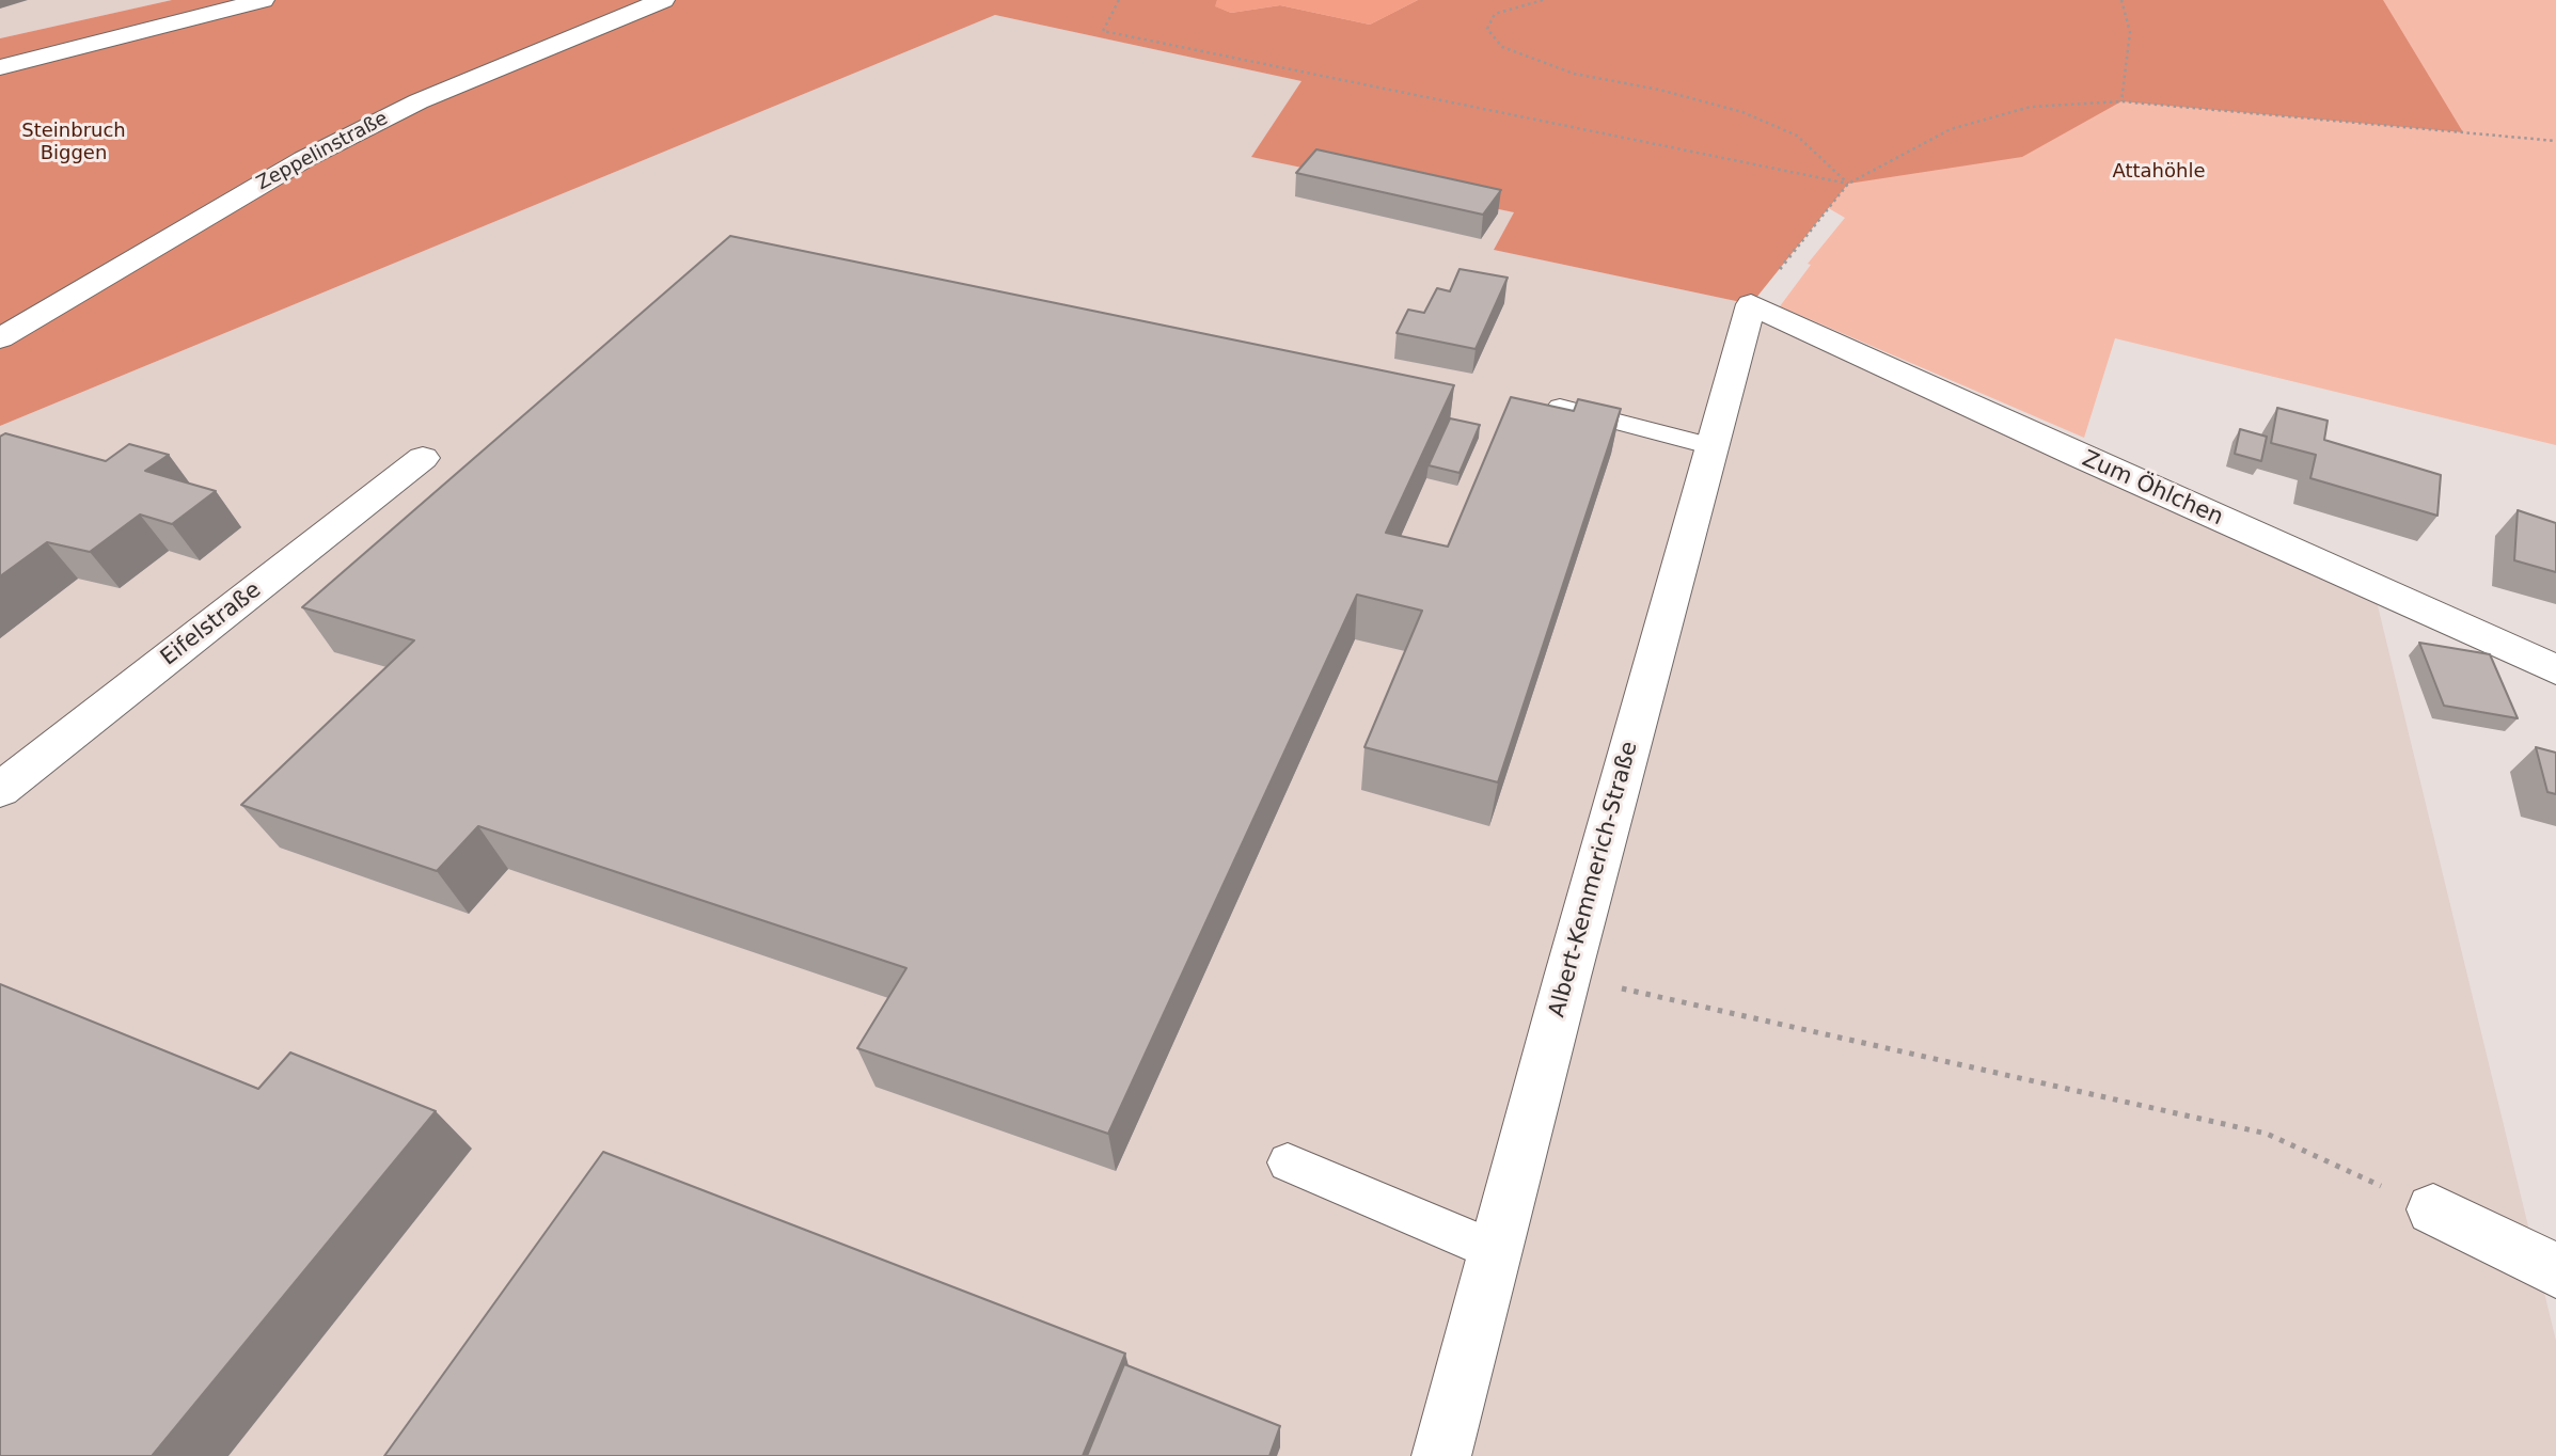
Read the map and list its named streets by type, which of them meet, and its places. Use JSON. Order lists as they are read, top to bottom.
{
  "streets": {
    "street": [
      "Zeppelinstraße",
      "Zum Öhlchen",
      "Eifelstraße",
      "Albert-Kemmerich-Straße"
    ]
  },
  "crossings": [
    ["Zum Öhlchen", "Albert-Kemmerich-Straße"]
  ],
  "parks": ["Steinbruch Biggen", "Attahöhle"]
}
